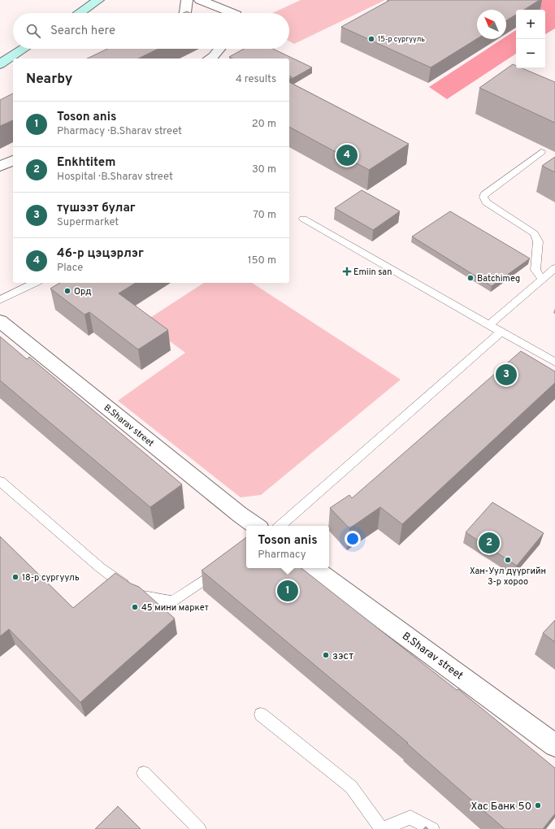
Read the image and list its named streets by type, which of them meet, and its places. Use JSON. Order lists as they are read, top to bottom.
{
  "streets": {
    "street": ["B.Sharav street"]
  },
  "places": {
    "other": [
      "15-р сургууль",
      "Batchimeg",
      "Орд",
      "Хан-Уул дүүргийн 3-р хороо",
      "18-р сургууль",
      "45 мини маркет",
      "зэст",
      "Хас Банк 50"
    ],
    "health": ["Emiin san"]
  },
  "north": "top left",
  "page": {
    "map_buttons": ["+", "−"],
    "search": "Search here",
    "heading": ["Nearby", "4 results"],
    "list": [
      {
        "mark": "1",
        "name": "Toson anis",
        "note": "Pharmacy · B.Sharav street",
        "value": "20 m"
      },
      {
        "mark": "2",
        "name": "Enkhtitem",
        "note": "Hospital · B.Sharav street",
        "value": "30 m"
      },
      {
        "mark": "3",
        "name": "түшээт булаг",
        "note": "Supermarket",
        "value": "70 m"
      },
      {
        "mark": "4",
        "name": "46-р цэцэрлэг",
        "note": "Place",
        "value": "150 m"
      }
    ],
    "pins": [
      "4",
      "3",
      "2",
      "1"
    ],
    "popup": ["Toson anis", "Pharmacy"]
  }
}
